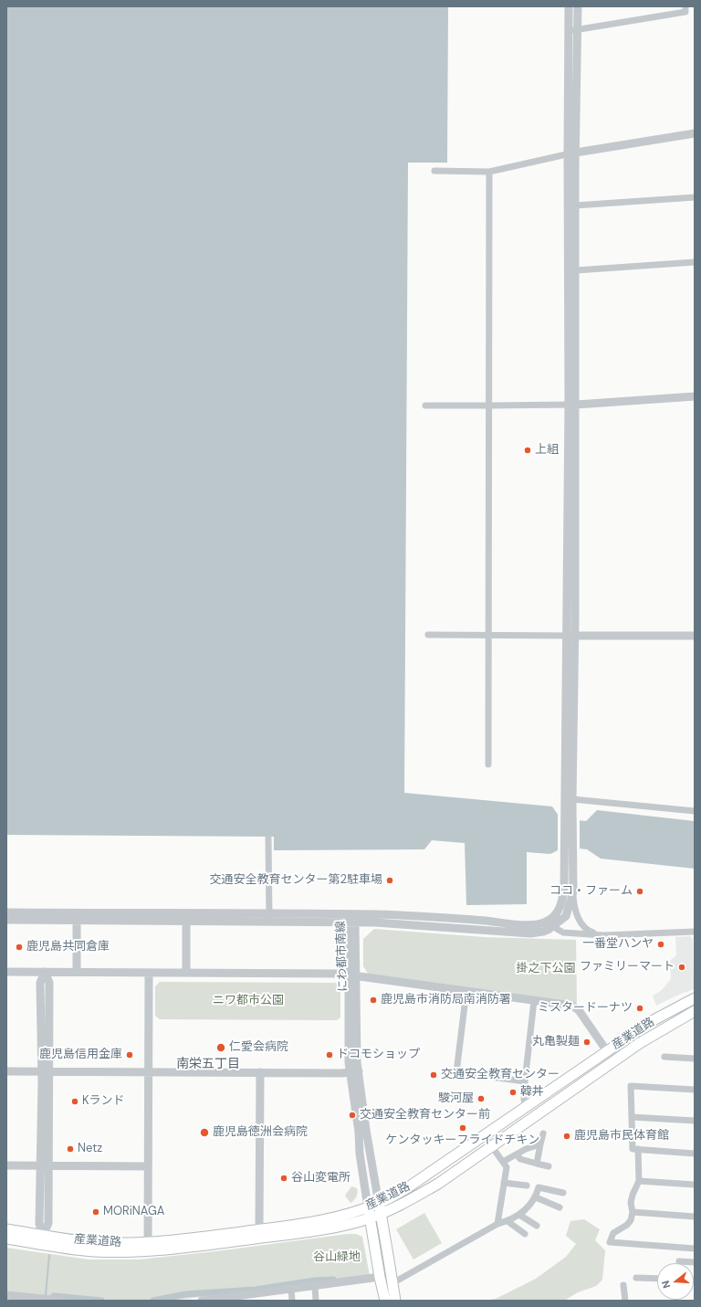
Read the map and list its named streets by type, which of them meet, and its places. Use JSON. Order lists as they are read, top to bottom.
{
  "streets": {
    "main road": ["産業道路"],
    "street": ["にわ都市南線"]
  },
  "crossings": [
    ["にわ都市南線", "産業道路"]
  ],
  "districts": ["南栄五丁目"],
  "parks": ["掛之下公園", "ニワ都市公園", "谷山緑地"],
  "places": [
    "上組",
    "交通安全教育センター第2駐車場",
    "ココ・ファーム",
    "一番堂ハンヤ",
    "鹿児島共同倉庫",
    "ファミリーマート",
    "鹿児島市消防局南消防署",
    "ミスタードーナツ",
    "丸亀製麺",
    "仁愛会病院",
    "鹿児島信用金庫",
    "ドコモショップ",
    "交通安全教育センター",
    "韓丼",
    "駿河屋",
    "Kランド",
    "交通安全教育センター前",
    "ケンタッキーフライドチキン",
    "鹿児島徳洲会病院",
    "鹿児島市民体育館",
    "Netz",
    "谷山変電所",
    "MORiNAGA"
  ],
  "north": "left"
}
